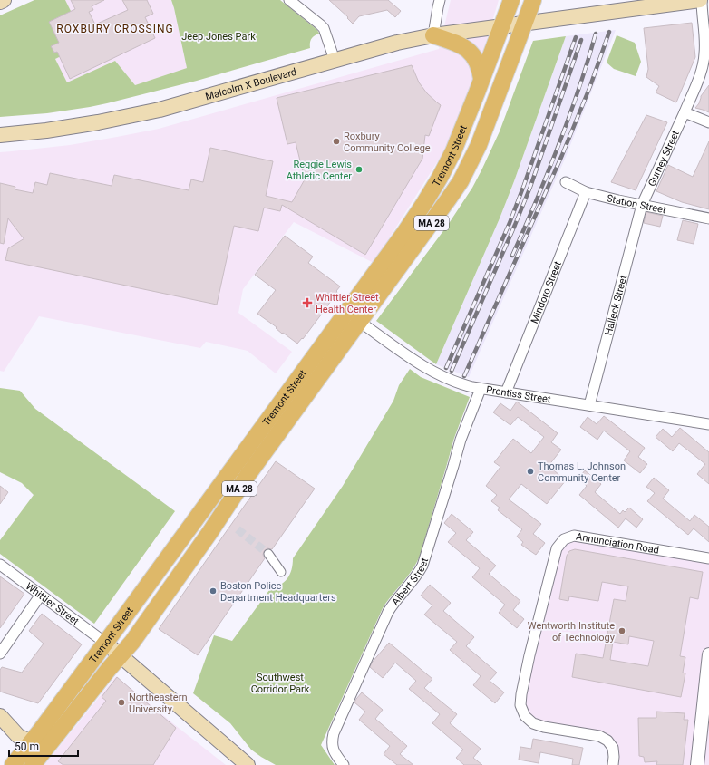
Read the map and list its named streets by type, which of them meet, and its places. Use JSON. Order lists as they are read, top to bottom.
{
  "streets": {
    "main road": ["Malcolm X Boulevard", "Tremont Street", "MA 28"],
    "street": [
      "Gurney Street",
      "Station Street",
      "Mindoro Street",
      "Halleck Street",
      "Prentiss Street",
      "Annunciation Road",
      "Albert Street",
      "Whittier Street"
    ]
  },
  "crossings": [
    ["Malcolm X Boulevard", "Tremont Street"],
    ["Malcolm X Boulevard", "MA 28"],
    ["Tremont Street", "MA 28"],
    ["Tremont Street", "Prentiss Street"],
    ["Tremont Street", "Whittier Street"],
    ["Gurney Street", "Station Street"],
    ["Gurney Street", "Halleck Street"],
    ["Station Street", "Mindoro Street"],
    ["Station Street", "Halleck Street"],
    ["Mindoro Street", "Prentiss Street"],
    ["Halleck Street", "Prentiss Street"],
    ["Prentiss Street", "Albert Street"]
  ],
  "districts": ["ROXBURY CROSSING"],
  "parks": ["Jeep Jones Park", "Southwest Corridor Park"],
  "places": {
    "other": [
      "Roxbury Community College",
      "Reggie Lewis Athletic Center",
      "Thomas L. Johnson Community Center",
      "Boston Police Department Headquarters",
      "Wentworth Institute of Technology",
      "Northeastern University"
    ],
    "health": ["Whittier Street Health Center"]
  },
  "scale_bar": "50 m"
}
